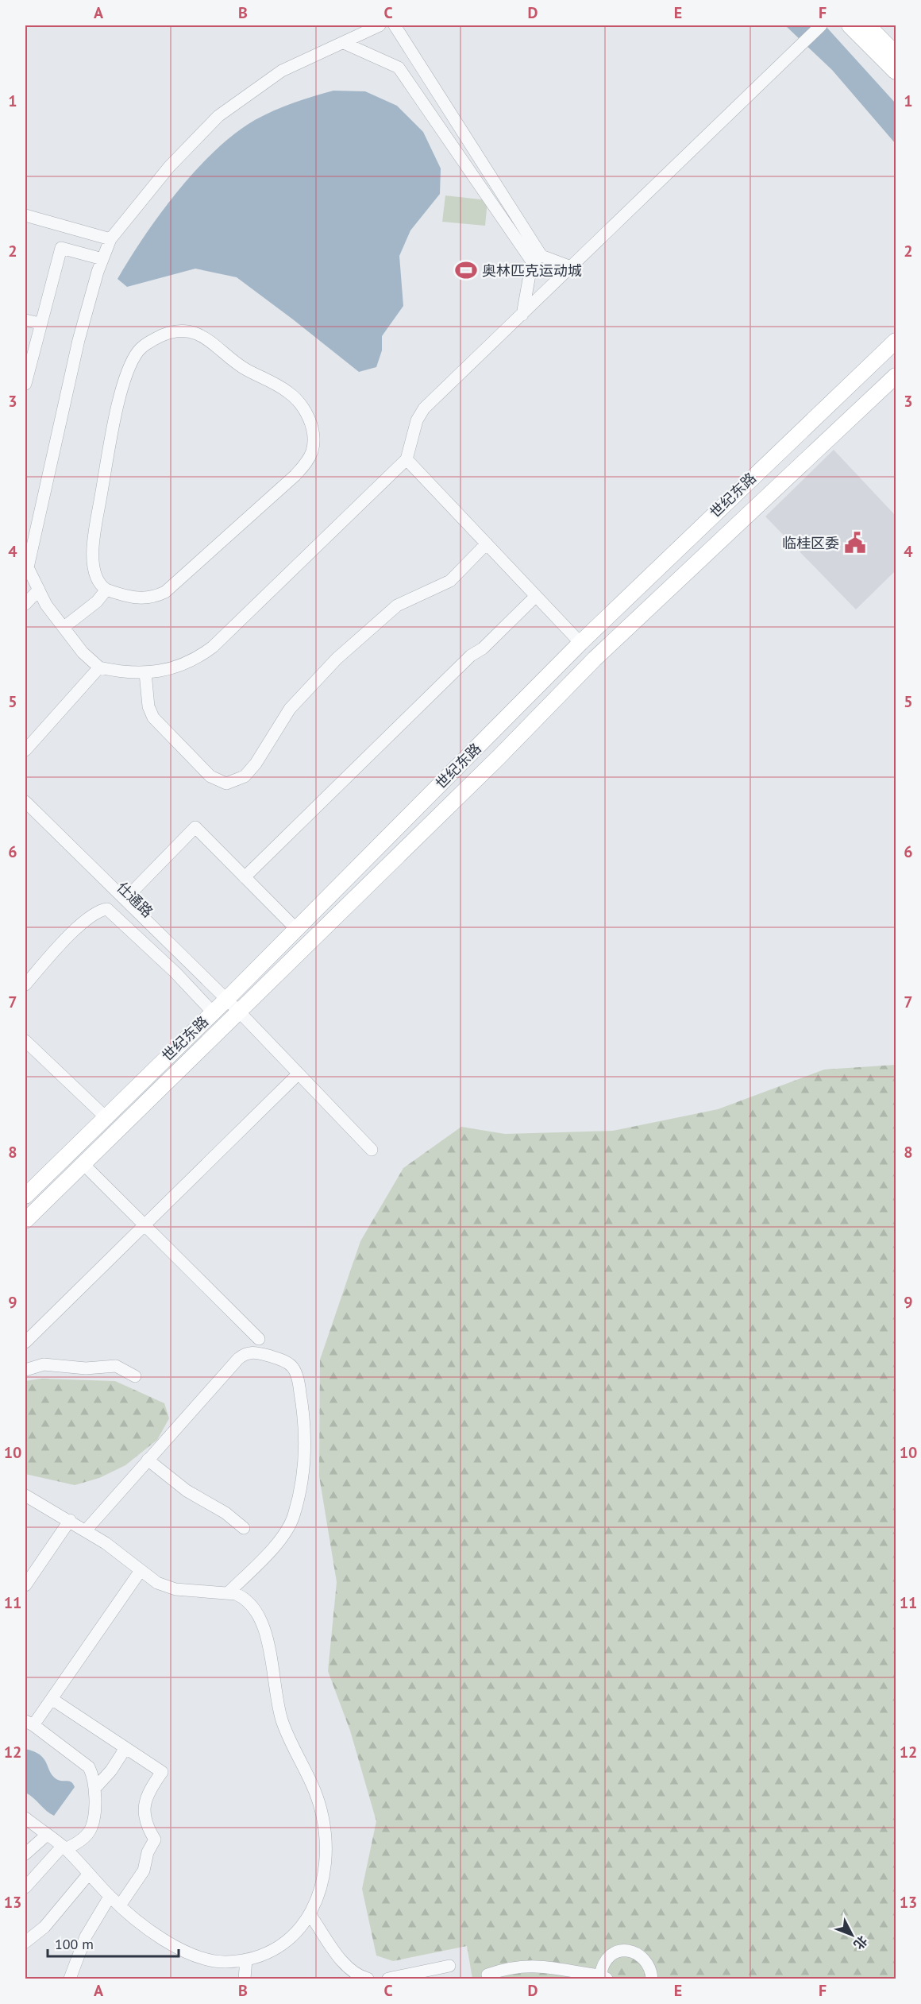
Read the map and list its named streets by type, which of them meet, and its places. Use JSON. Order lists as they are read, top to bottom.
{
  "streets": {
    "main road": ["世纪东路"],
    "street": ["仕通路"]
  },
  "crossings": [
    ["世纪东路", "仕通路"]
  ],
  "places": {
    "sports": ["奥林匹克运动城"],
    "public building": ["临桂区委"]
  },
  "scale_bar": "100 m",
  "north": "bottom right",
  "grid": {
    "columns": [
      "A",
      "B",
      "C",
      "D",
      "E",
      "F"
    ],
    "rows": [
      "1",
      "2",
      "3",
      "4",
      "5",
      "6",
      "7",
      "8",
      "9",
      "10",
      "11",
      "12",
      "13"
    ]
  }
}
